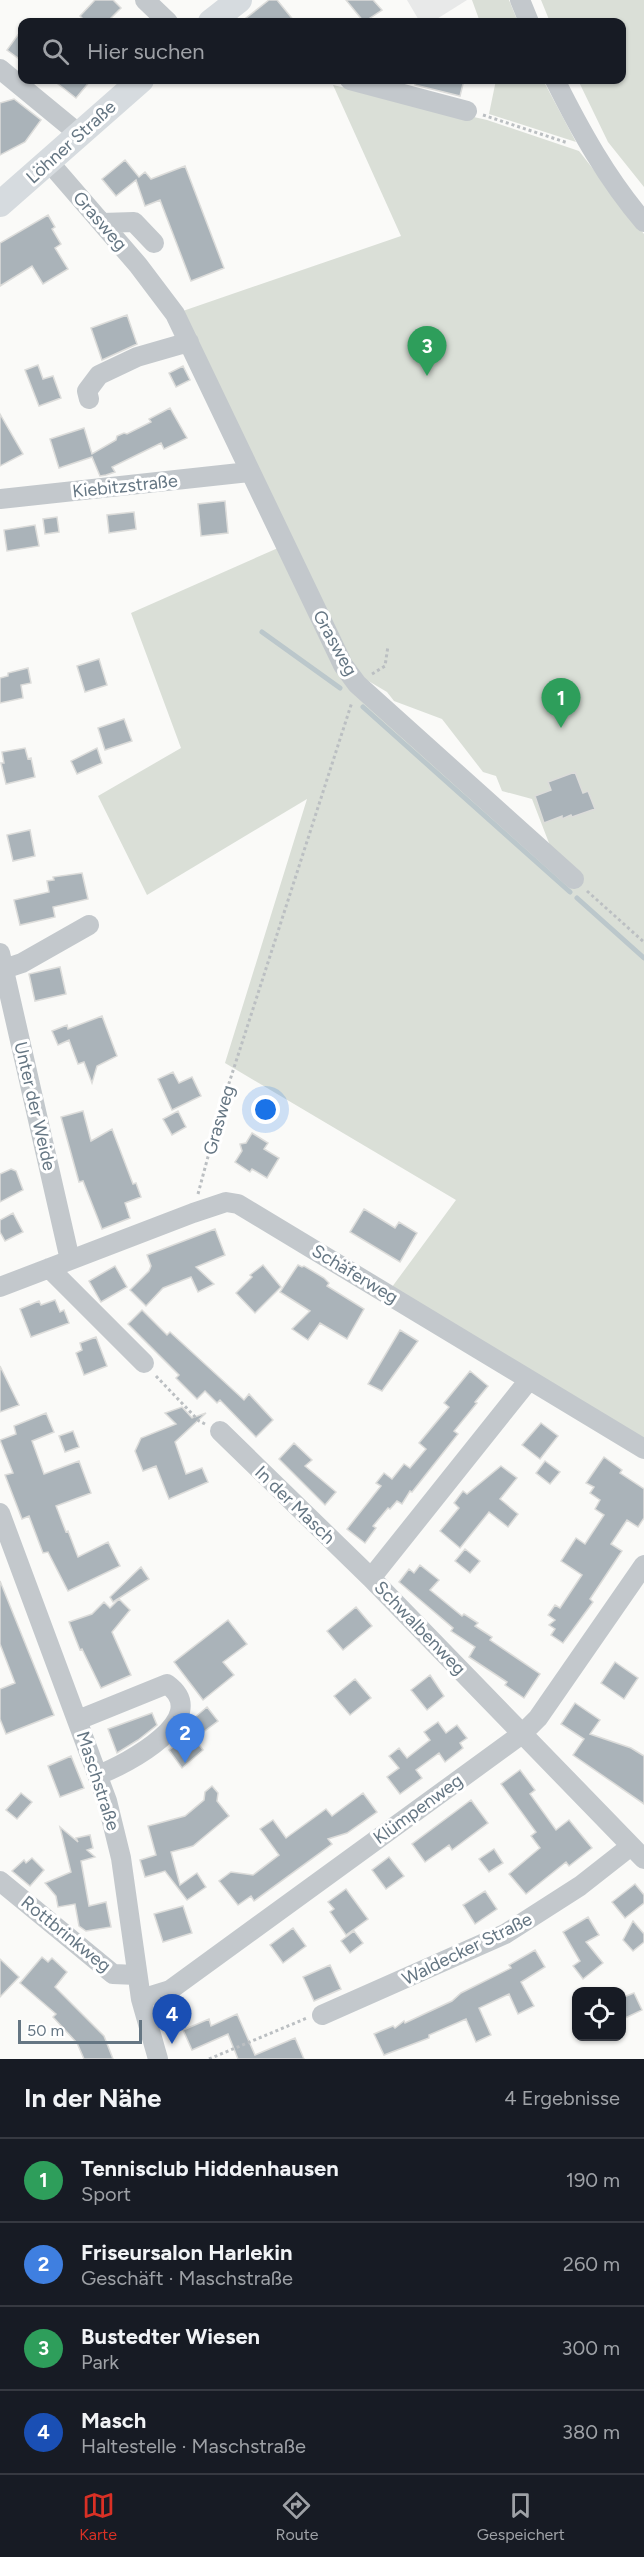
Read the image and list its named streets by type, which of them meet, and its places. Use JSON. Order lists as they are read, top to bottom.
{
  "streets": {
    "main road": ["Löhner Straße"],
    "street": [
      "Grasweg",
      "Kiebitzstraße",
      "Unter der Weide",
      "Schäferweg",
      "In der Masch",
      "Schwalbenweg",
      "Maschstraße",
      "Klümpenweg",
      "Rottbrinkweg",
      "Waldecker Straße"
    ]
  },
  "crossings": [
    ["Löhner Straße", "Grasweg"],
    ["Grasweg", "Kiebitzstraße"],
    ["Grasweg", "Schäferweg"],
    ["Unter der Weide", "Schäferweg"],
    ["Schäferweg", "Schwalbenweg"],
    ["In der Masch", "Schwalbenweg"],
    ["Schwalbenweg", "Klümpenweg"],
    ["Schwalbenweg", "Waldecker Straße"],
    ["Maschstraße", "Klümpenweg"],
    ["Maschstraße", "Rottbrinkweg"]
  ],
  "scale_bar": "50 m",
  "page": {
    "search": "Hier suchen",
    "pins": [
      "3",
      "1",
      "2",
      "4"
    ],
    "scale": "50 m",
    "heading": ["In der Nähe", "4 Ergebnisse"],
    "list": [
      {
        "mark": "1",
        "name": "Tennisclub Hiddenhausen",
        "note": "Sport",
        "value": "190 m"
      },
      {
        "mark": "2",
        "name": "Friseursalon Harlekin",
        "note": "Geschäft · Maschstraße",
        "value": "260 m"
      },
      {
        "mark": "3",
        "name": "Bustedter Wiesen",
        "note": "Park",
        "value": "300 m"
      },
      {
        "mark": "4",
        "name": "Masch",
        "note": "Haltestelle · Maschstraße",
        "value": "380 m"
      }
    ],
    "nav": ["Karte", "Route", "Gespeichert"]
  }
}
